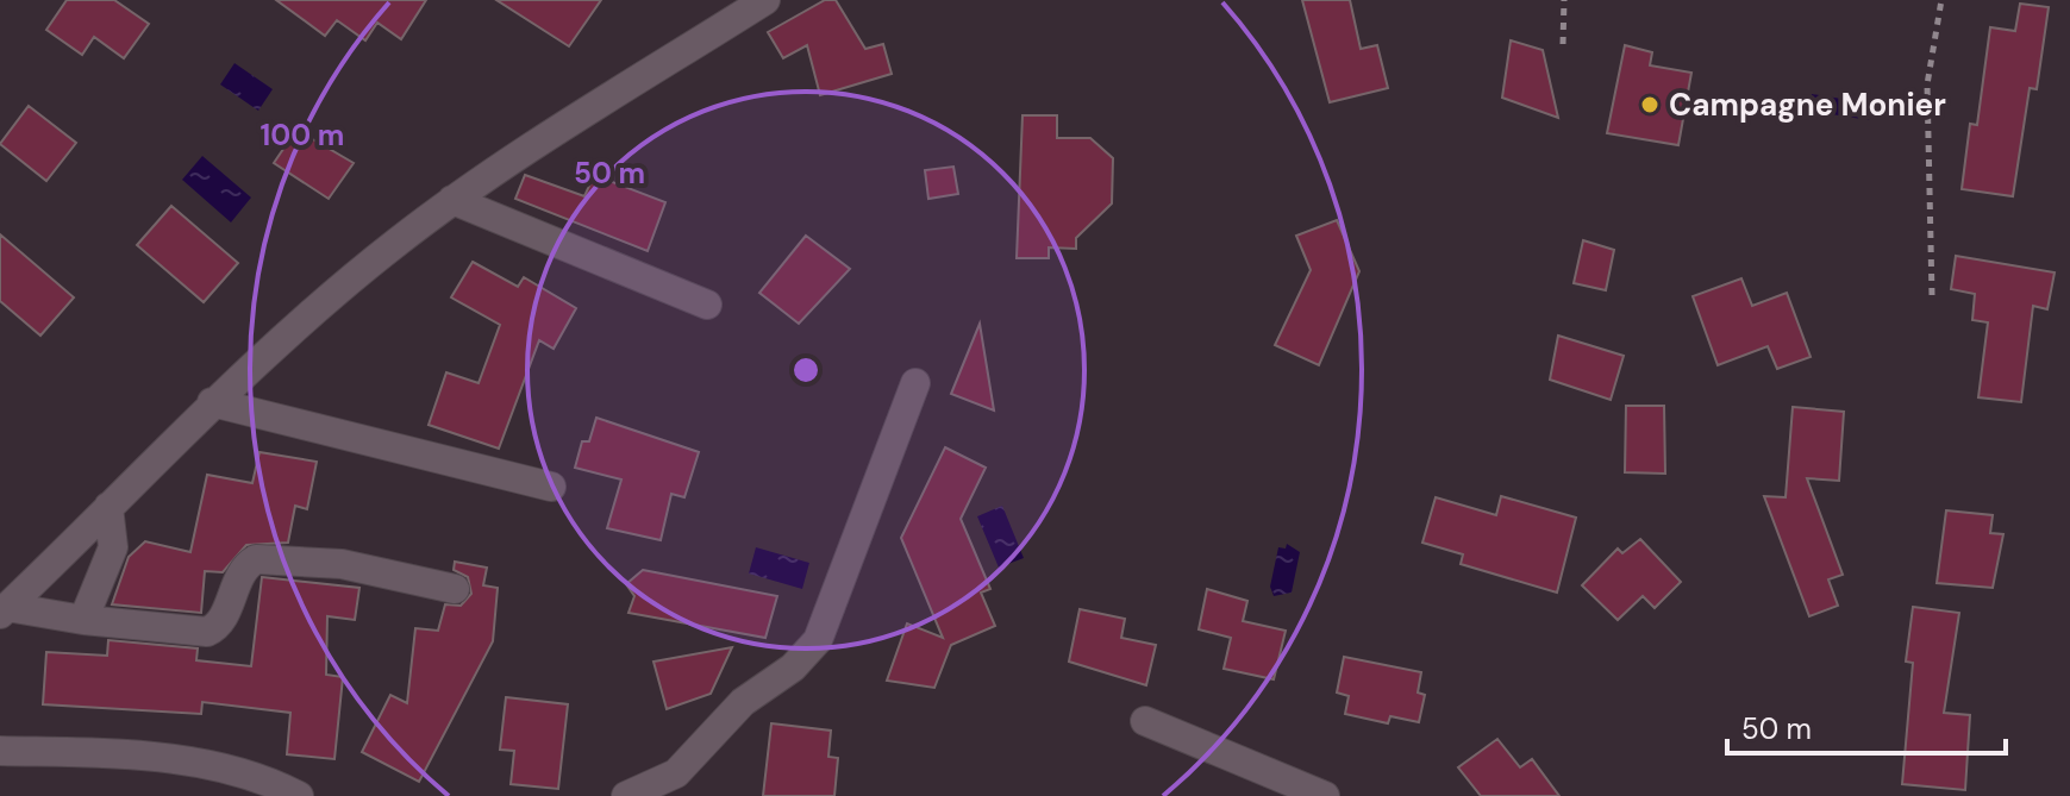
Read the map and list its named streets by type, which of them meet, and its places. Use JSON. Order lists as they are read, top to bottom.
{
  "places": ["Campagne Monier"],
  "scale_bar": "50 m",
  "rings": ["100 m", "50 m"]
}
